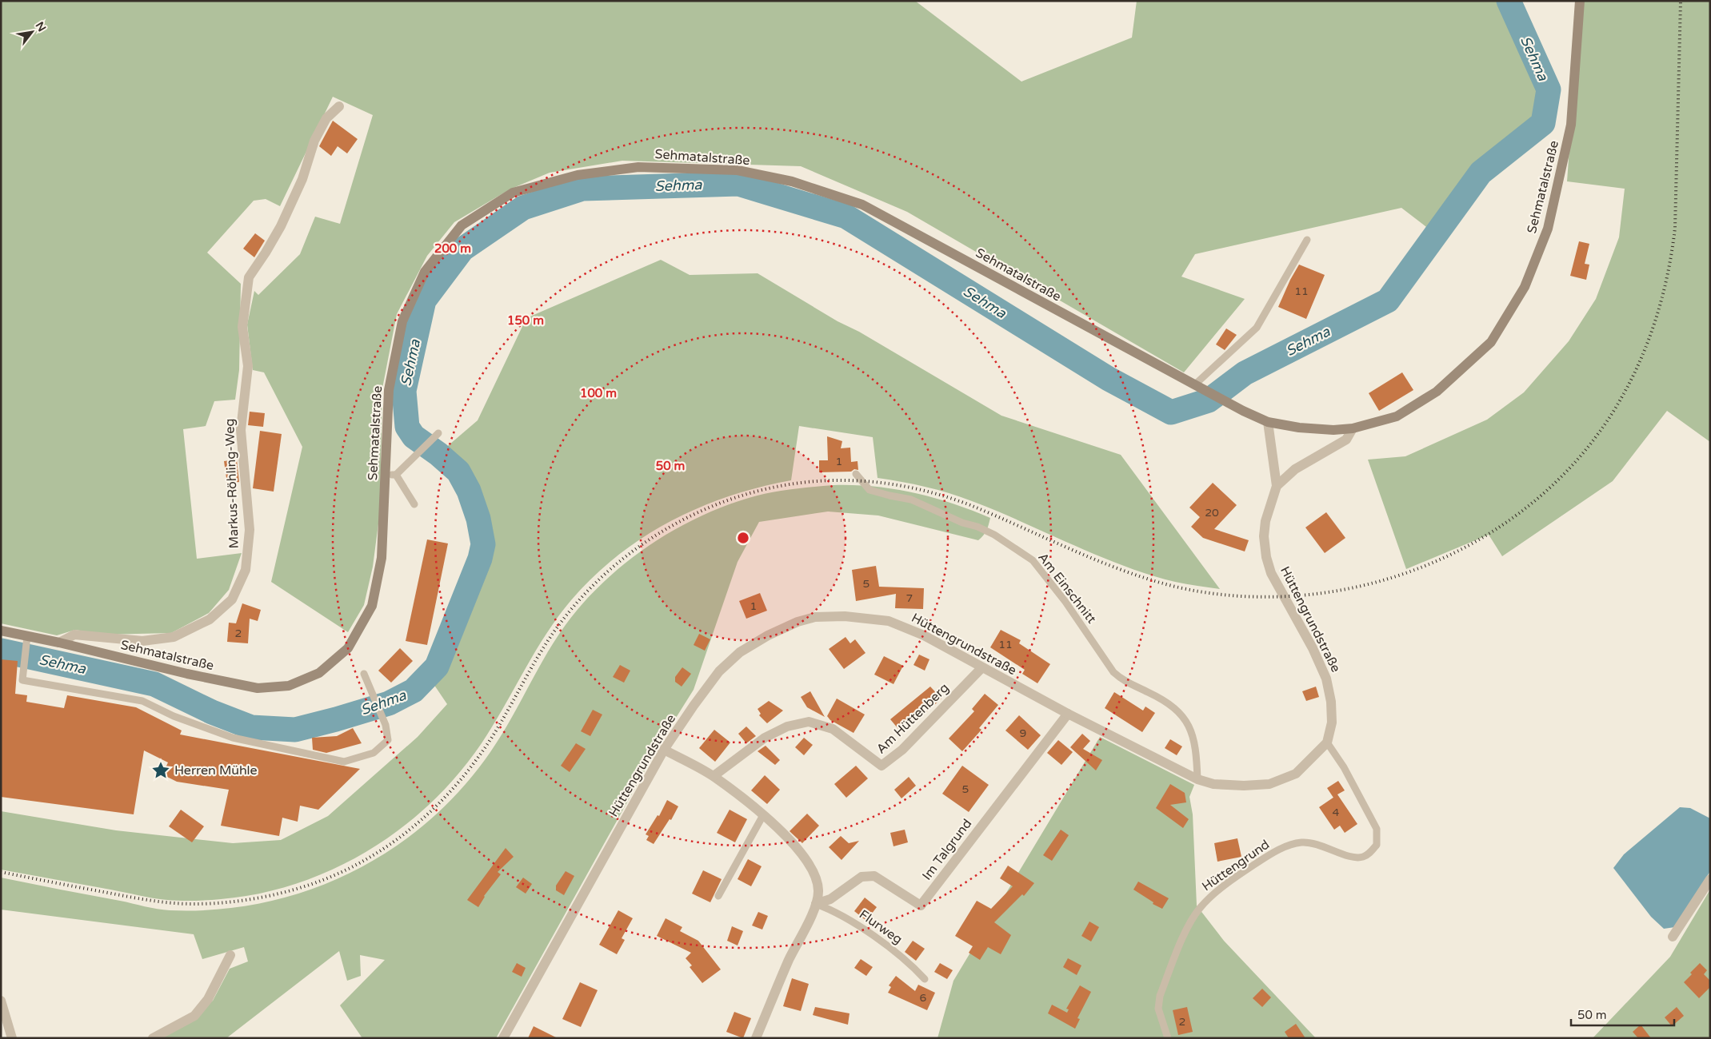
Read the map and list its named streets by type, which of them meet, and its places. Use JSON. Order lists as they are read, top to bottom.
{
  "streets": {
    "main road": ["Sehmatalstraße"],
    "street": [
      "Markus-Röhling-Weg",
      "Hüttengrundstraße",
      "Am Hüttenberg",
      "Im Talgrund"
    ],
    "lane": ["Am Einschnitt", "Hüttengrund", "Flurweg"]
  },
  "crossings": [
    ["Sehmatalstraße", "Markus-Röhling-Weg"],
    ["Sehmatalstraße", "Hüttengrundstraße"],
    ["Am Einschnitt", "Hüttengrundstraße"],
    ["Hüttengrundstraße", "Am Hüttenberg"],
    ["Hüttengrundstraße", "Im Talgrund"],
    ["Hüttengrundstraße", "Hüttengrund"],
    ["Im Talgrund", "Flurweg"]
  ],
  "water": ["Sehma"],
  "places": {
    "place": ["Herren Mühle"]
  },
  "house_numbers": [
    "11",
    "1",
    "20",
    "5",
    "7",
    "1",
    "2",
    "11",
    "9",
    "5",
    "4",
    "6",
    "2"
  ],
  "scale_bar": "50 m",
  "north": "top right",
  "rings": [
    "200 m",
    "150 m",
    "100 m",
    "50 m"
  ]
}
